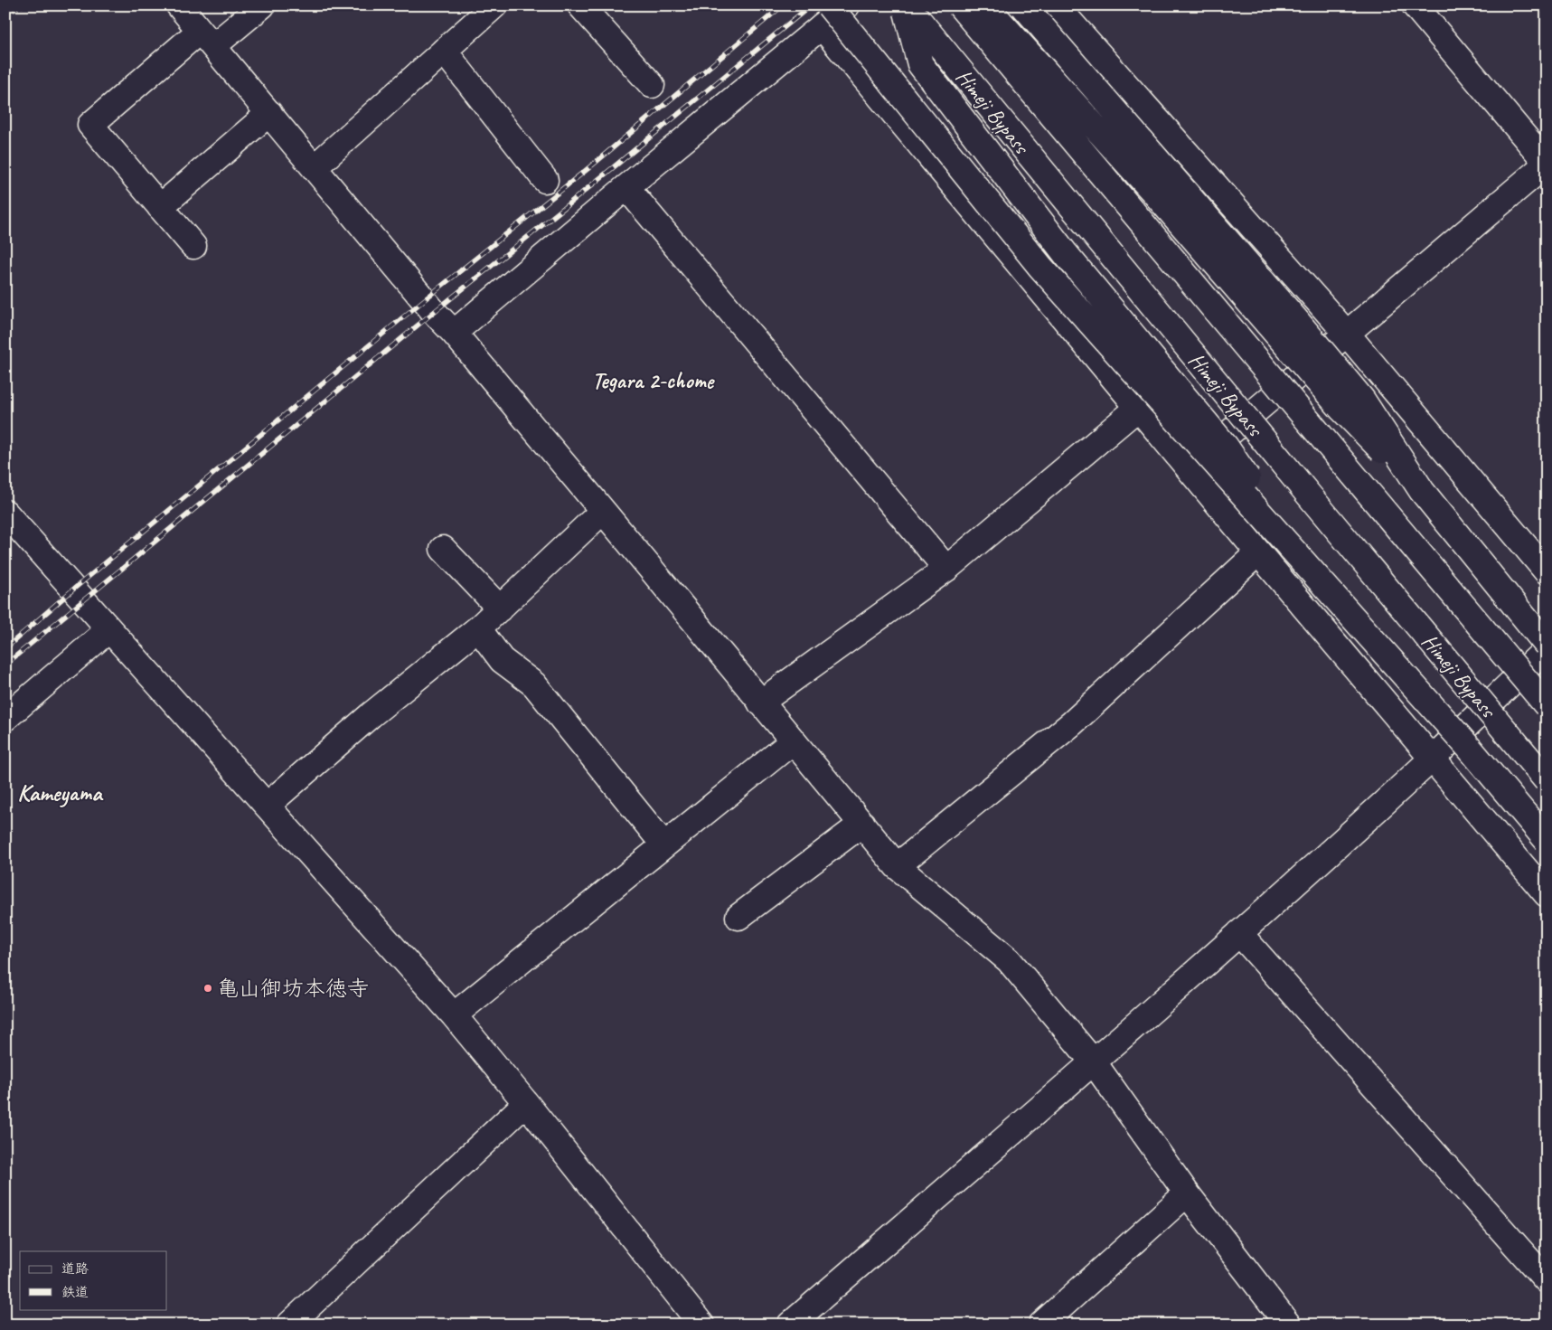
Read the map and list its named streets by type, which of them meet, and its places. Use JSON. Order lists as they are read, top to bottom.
{
  "streets": {
    "main road": ["Himeji Bypass"]
  },
  "districts": ["Tegara 2-chome", "Kameyama"],
  "places": ["亀山御坊本徳寺"],
  "legend": ["道路", "鉄道"]
}
